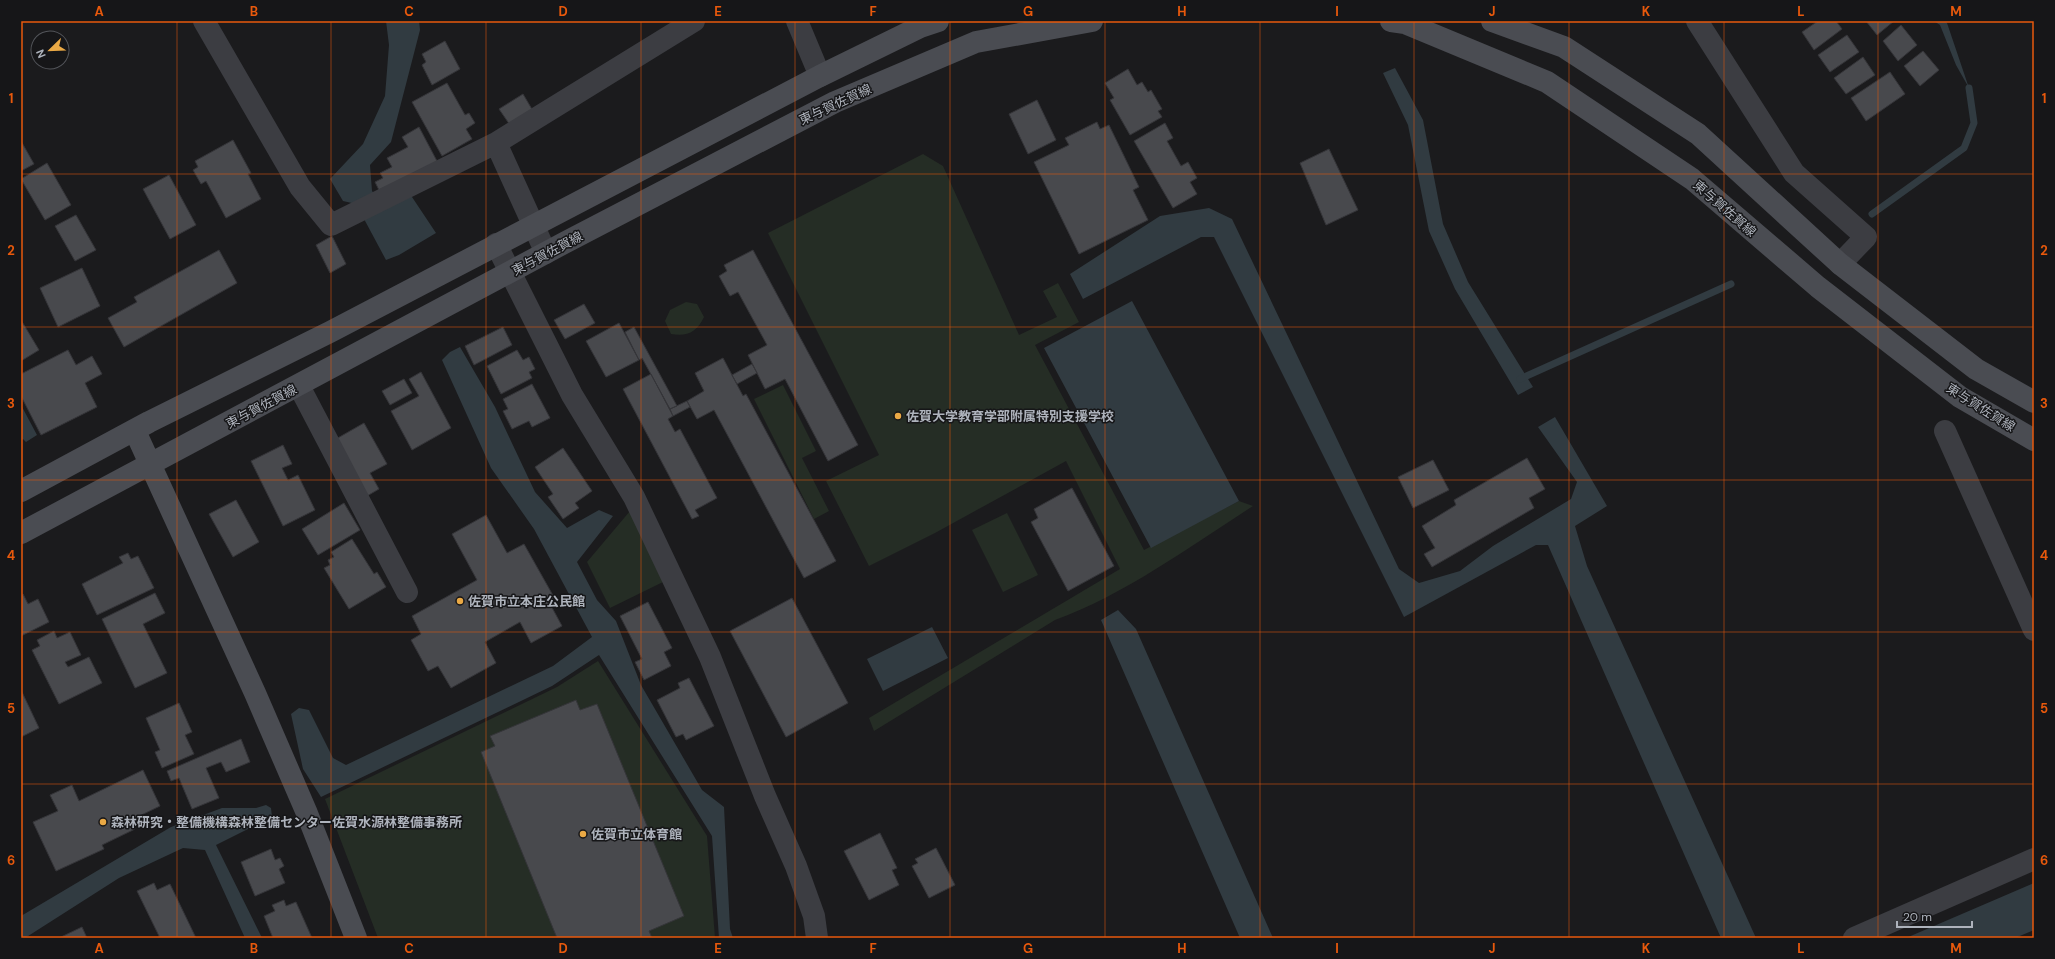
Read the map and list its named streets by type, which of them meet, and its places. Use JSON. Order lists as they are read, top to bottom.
{
  "streets": {
    "main road": ["東与賀佐賀線"]
  },
  "places": [
    "佐賀大学教育学部附属特別支援学校",
    "佐賀市立本庄公民館",
    "森林研究・整備機構森林整備センター佐賀水源林整備事務所",
    "佐賀市立体育館"
  ],
  "scale_bar": "20 m",
  "north": "bottom left",
  "grid": {
    "columns": [
      "A",
      "B",
      "C",
      "D",
      "E",
      "F",
      "G",
      "H",
      "I",
      "J",
      "K",
      "L",
      "M"
    ],
    "rows": [
      "1",
      "2",
      "3",
      "4",
      "5",
      "6"
    ]
  }
}
